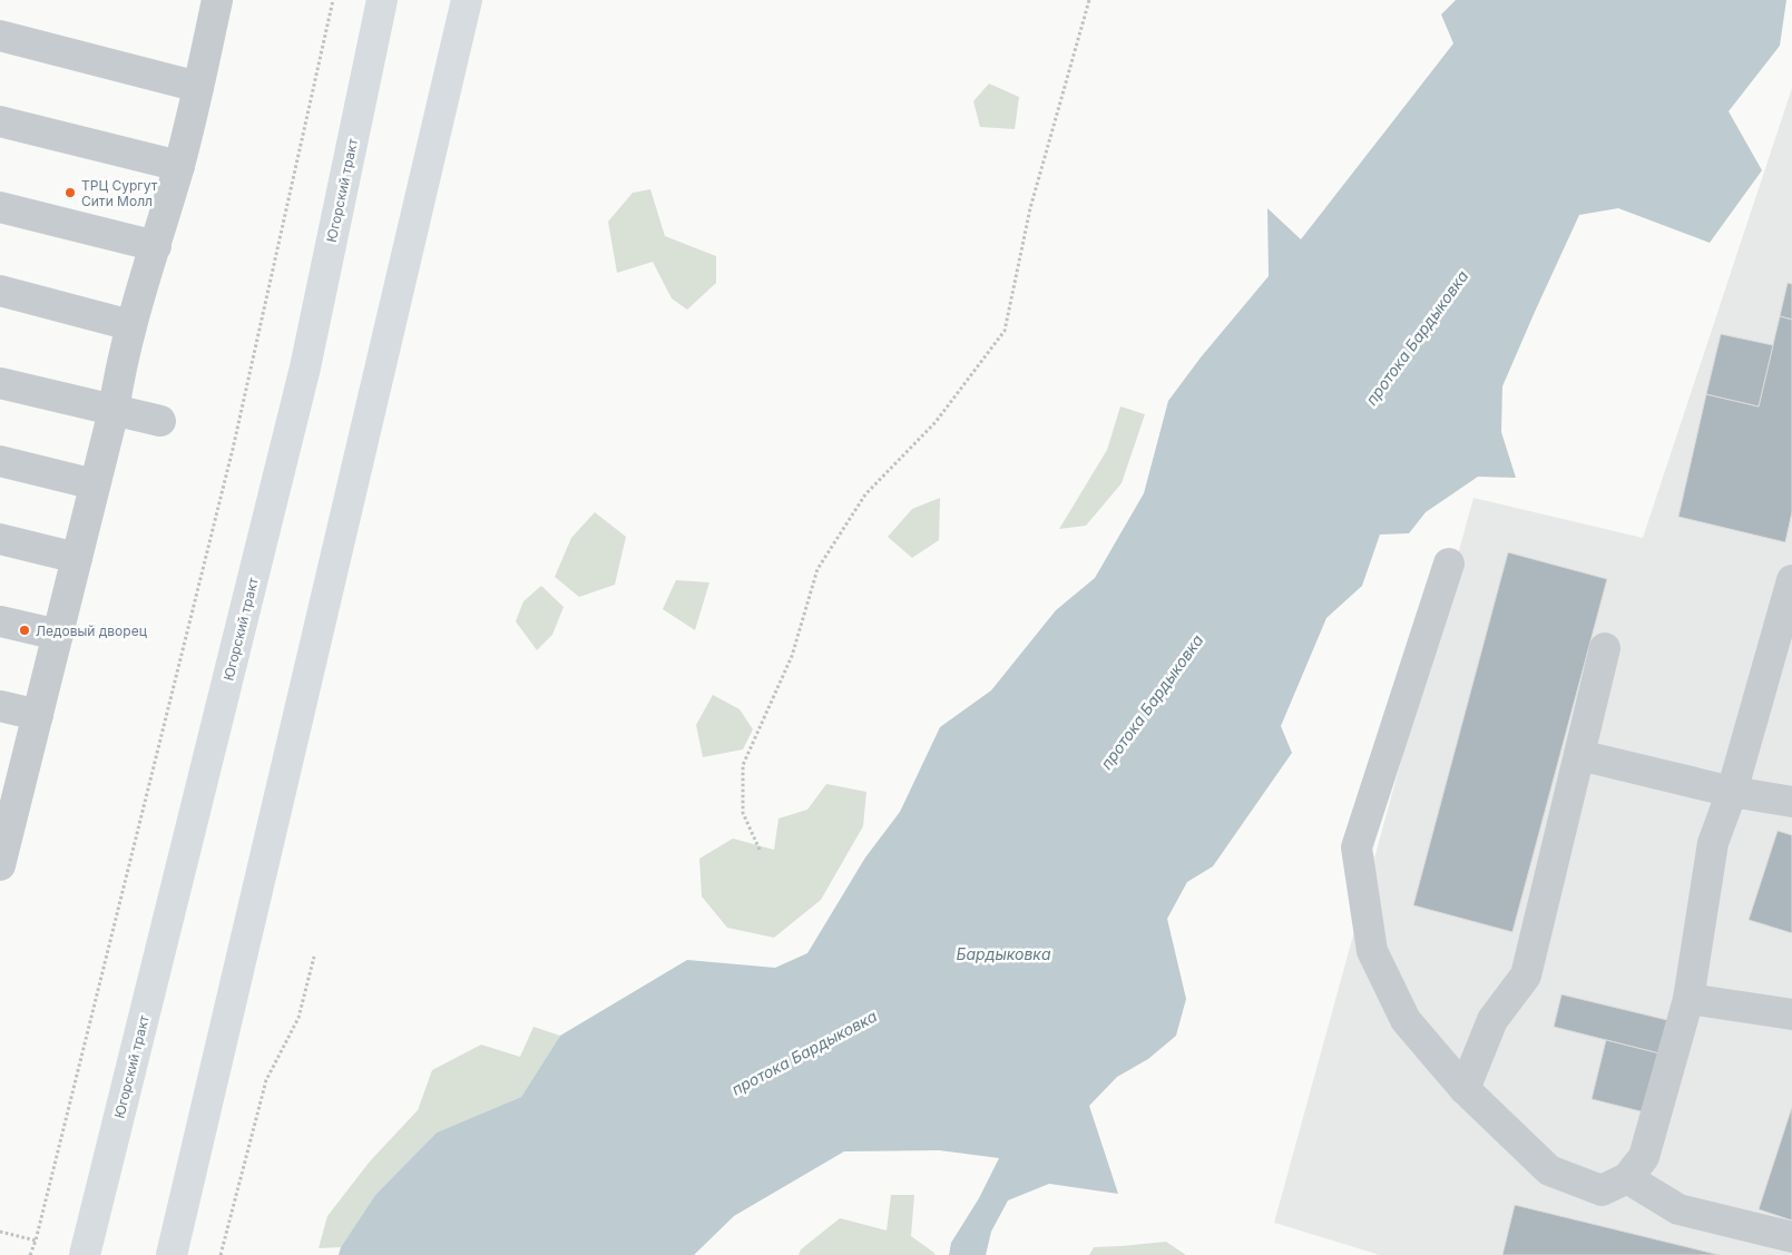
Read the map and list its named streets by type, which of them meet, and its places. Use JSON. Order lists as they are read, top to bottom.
{
  "streets": {
    "main road": ["Югорский тракт"]
  },
  "water": ["протока Бардыковка", "Бардыковка"],
  "places": ["ТРЦ Сургут Сити Молл", "Ледовый дворец"]
}
